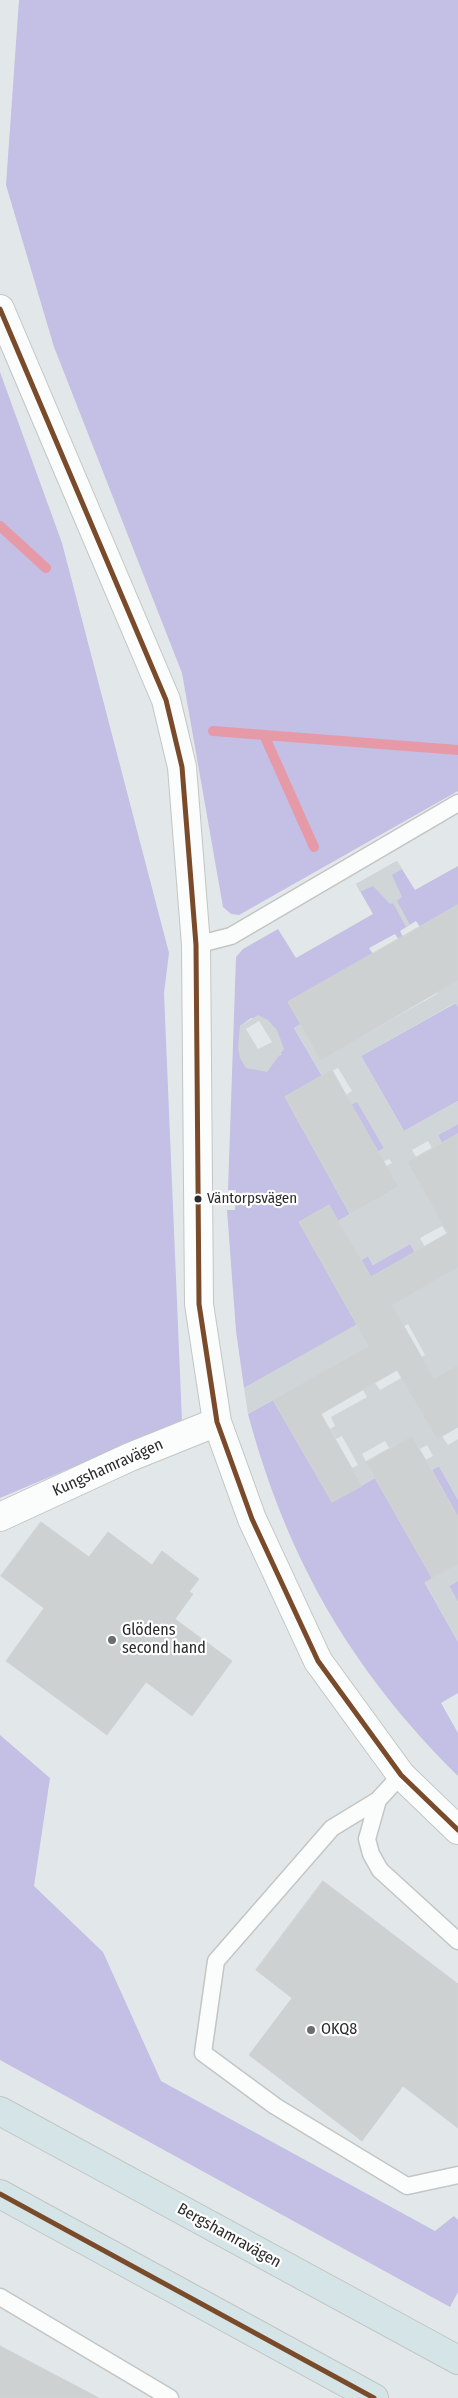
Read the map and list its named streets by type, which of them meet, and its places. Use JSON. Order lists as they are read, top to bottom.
{
  "streets": {
    "highway": ["Bergshamravägen"],
    "street": ["Kungshamravägen"]
  },
  "places": ["Väntorpsvägen", "Glödens second hand", "OKQ8"]
}
